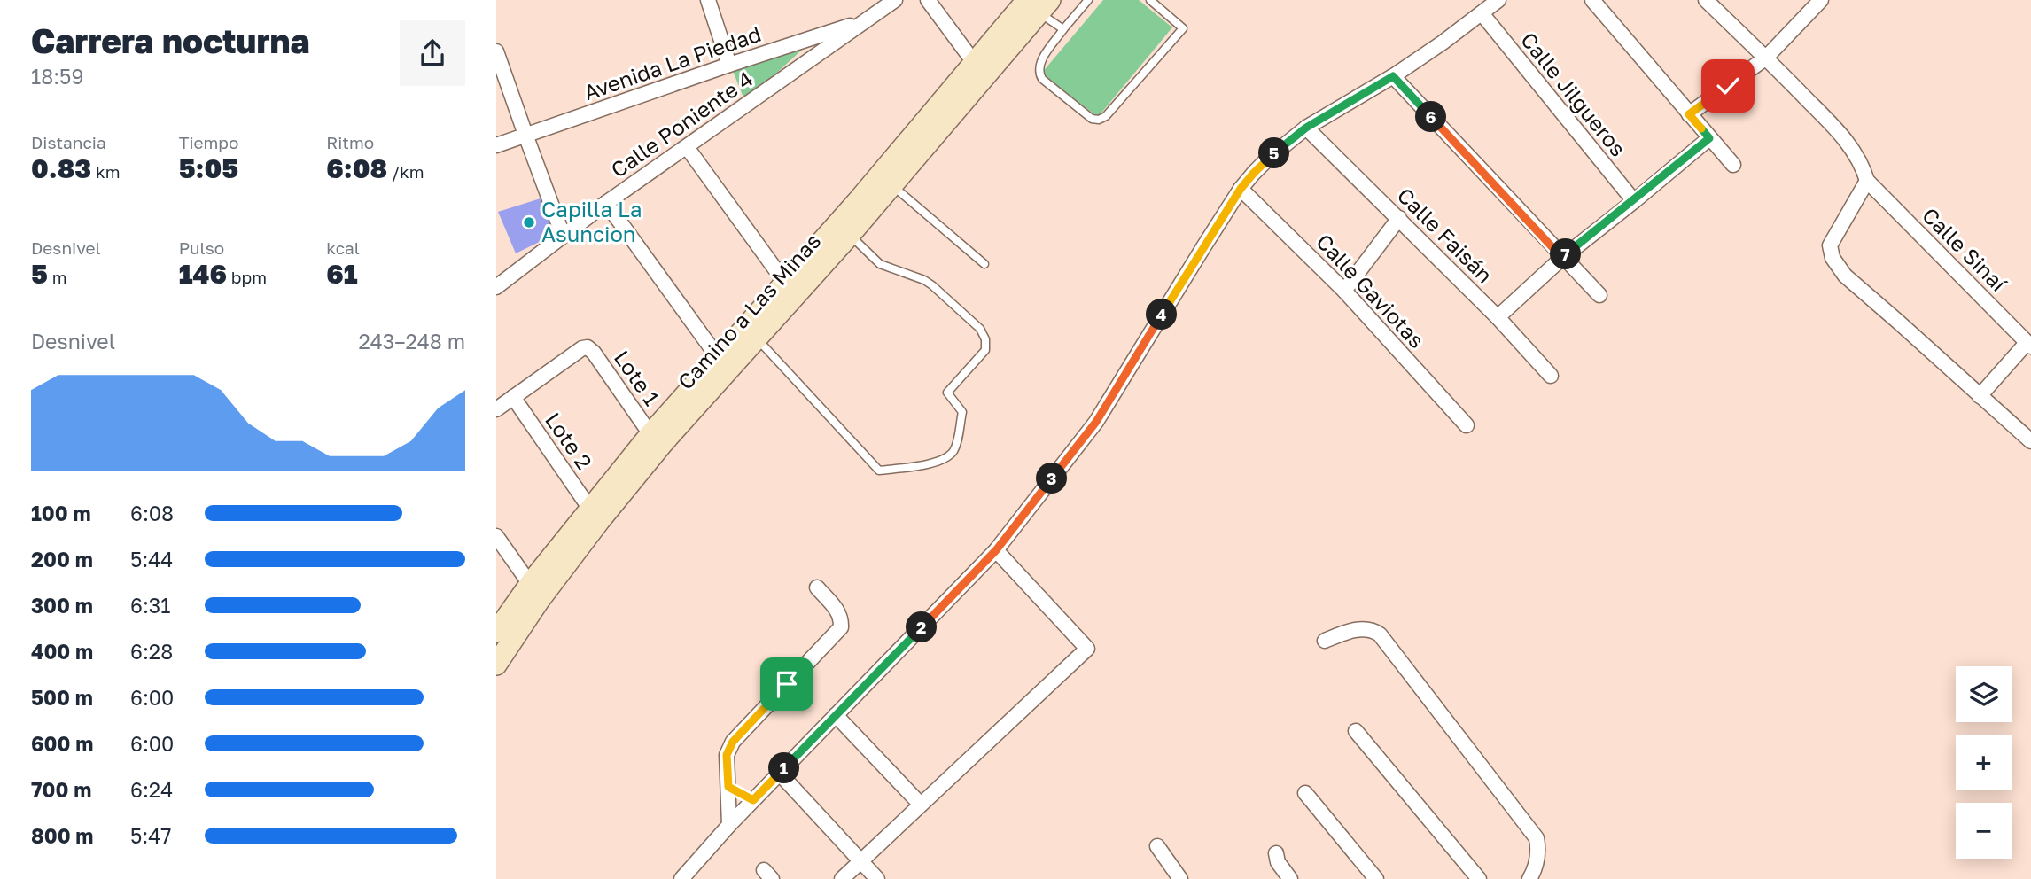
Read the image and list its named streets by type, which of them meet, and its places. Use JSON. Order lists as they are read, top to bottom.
{
  "streets": {
    "street": [
      "Avenida La Piedad",
      "Calle Jilgueros",
      "Calle Poniente 4",
      "Calle Faisán",
      "Calle Sinaí",
      "Calle Gaviotas",
      "Camino a Las Minas",
      "Lote 1",
      "Lote 2"
    ]
  },
  "crossings": [
    ["Avenida La Piedad", "Calle Poniente 4"],
    ["Camino a Las Minas", "Lote 1"],
    ["Camino a Las Minas", "Lote 2"],
    ["Lote 1", "Lote 2"]
  ],
  "places": ["Capilla La Asuncion"],
  "page": {
    "heading": ["Carrera nocturna", "18:59"],
    "pins": [
      "6",
      "5",
      "7",
      "4",
      "3",
      "2",
      "1"
    ],
    "stats": [
      ["Distancia", "0.83 km"],
      ["Tiempo", "5:05"],
      ["Ritmo", "6:08 /km"],
      ["Desnivel", "5 m"],
      ["Pulso", "146 bpm"],
      ["kcal", "61"]
    ],
    "chart": ["Desnivel", "243–248 m"],
    "list": [
      {
        "name": "100 m",
        "note": "6:08"
      },
      {
        "name": "200 m",
        "note": "5:44"
      },
      {
        "name": "300 m",
        "note": "6:31"
      },
      {
        "name": "400 m",
        "note": "6:28"
      },
      {
        "name": "500 m",
        "note": "6:00"
      },
      {
        "name": "600 m",
        "note": "6:00"
      },
      {
        "name": "700 m",
        "note": "6:24"
      },
      {
        "name": "800 m",
        "note": "5:47"
      }
    ],
    "map_buttons": ["+", "−"]
  }
}
